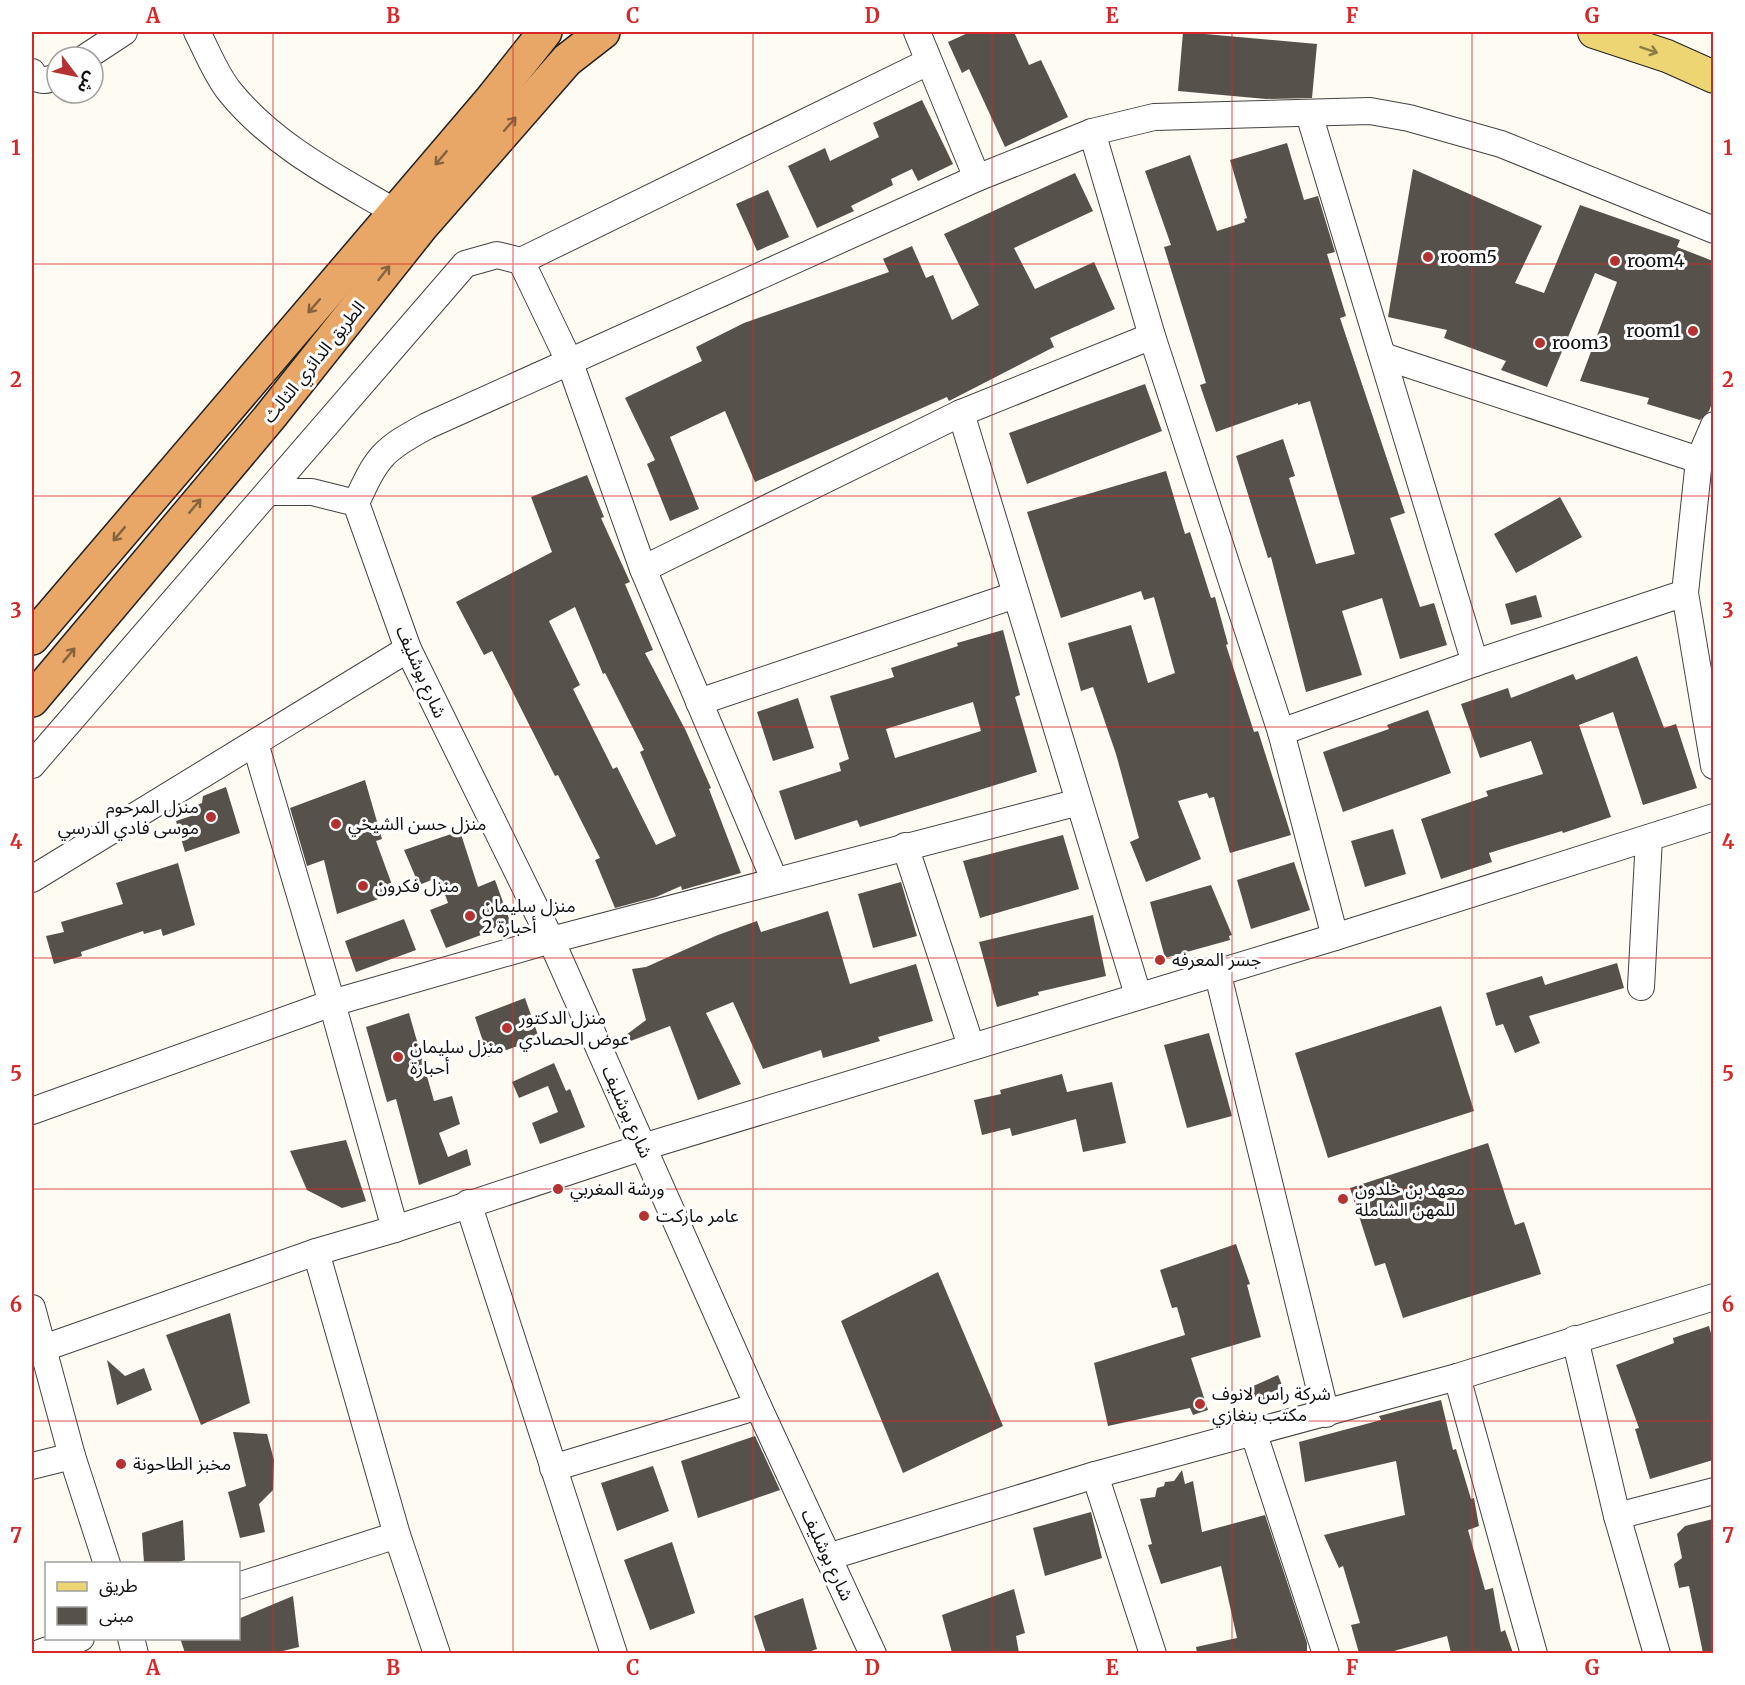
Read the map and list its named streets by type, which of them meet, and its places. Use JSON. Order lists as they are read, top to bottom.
{
  "streets": {
    "highway": ["الطريق الدائري الثالث"],
    "street": ["شارع بوشليف"]
  },
  "places": [
    "room5",
    "room4",
    "room1",
    "room3",
    "منزل المرحوم موسى فادي الدرسي",
    "منزل حسن الشيخي",
    "منزل فكرون",
    "منزل سليمان أحبارة 2",
    "جسر المعرفه",
    "منزل الدكتور عوض الحصادي",
    "منزل سليمان أحبارة",
    "ورشة المغربي",
    "معهد بن خلدون للمهن الشاملة",
    "عامر ماركت",
    "شركة راس لانوف مكتب بنغازي",
    "مخبز الطاحونة"
  ],
  "legend": ["طريق", "مبنى"],
  "north": "bottom right",
  "grid": {
    "columns": [
      "A",
      "B",
      "C",
      "D",
      "E",
      "F",
      "G"
    ],
    "rows": [
      "1",
      "2",
      "3",
      "4",
      "5",
      "6",
      "7"
    ]
  }
}
